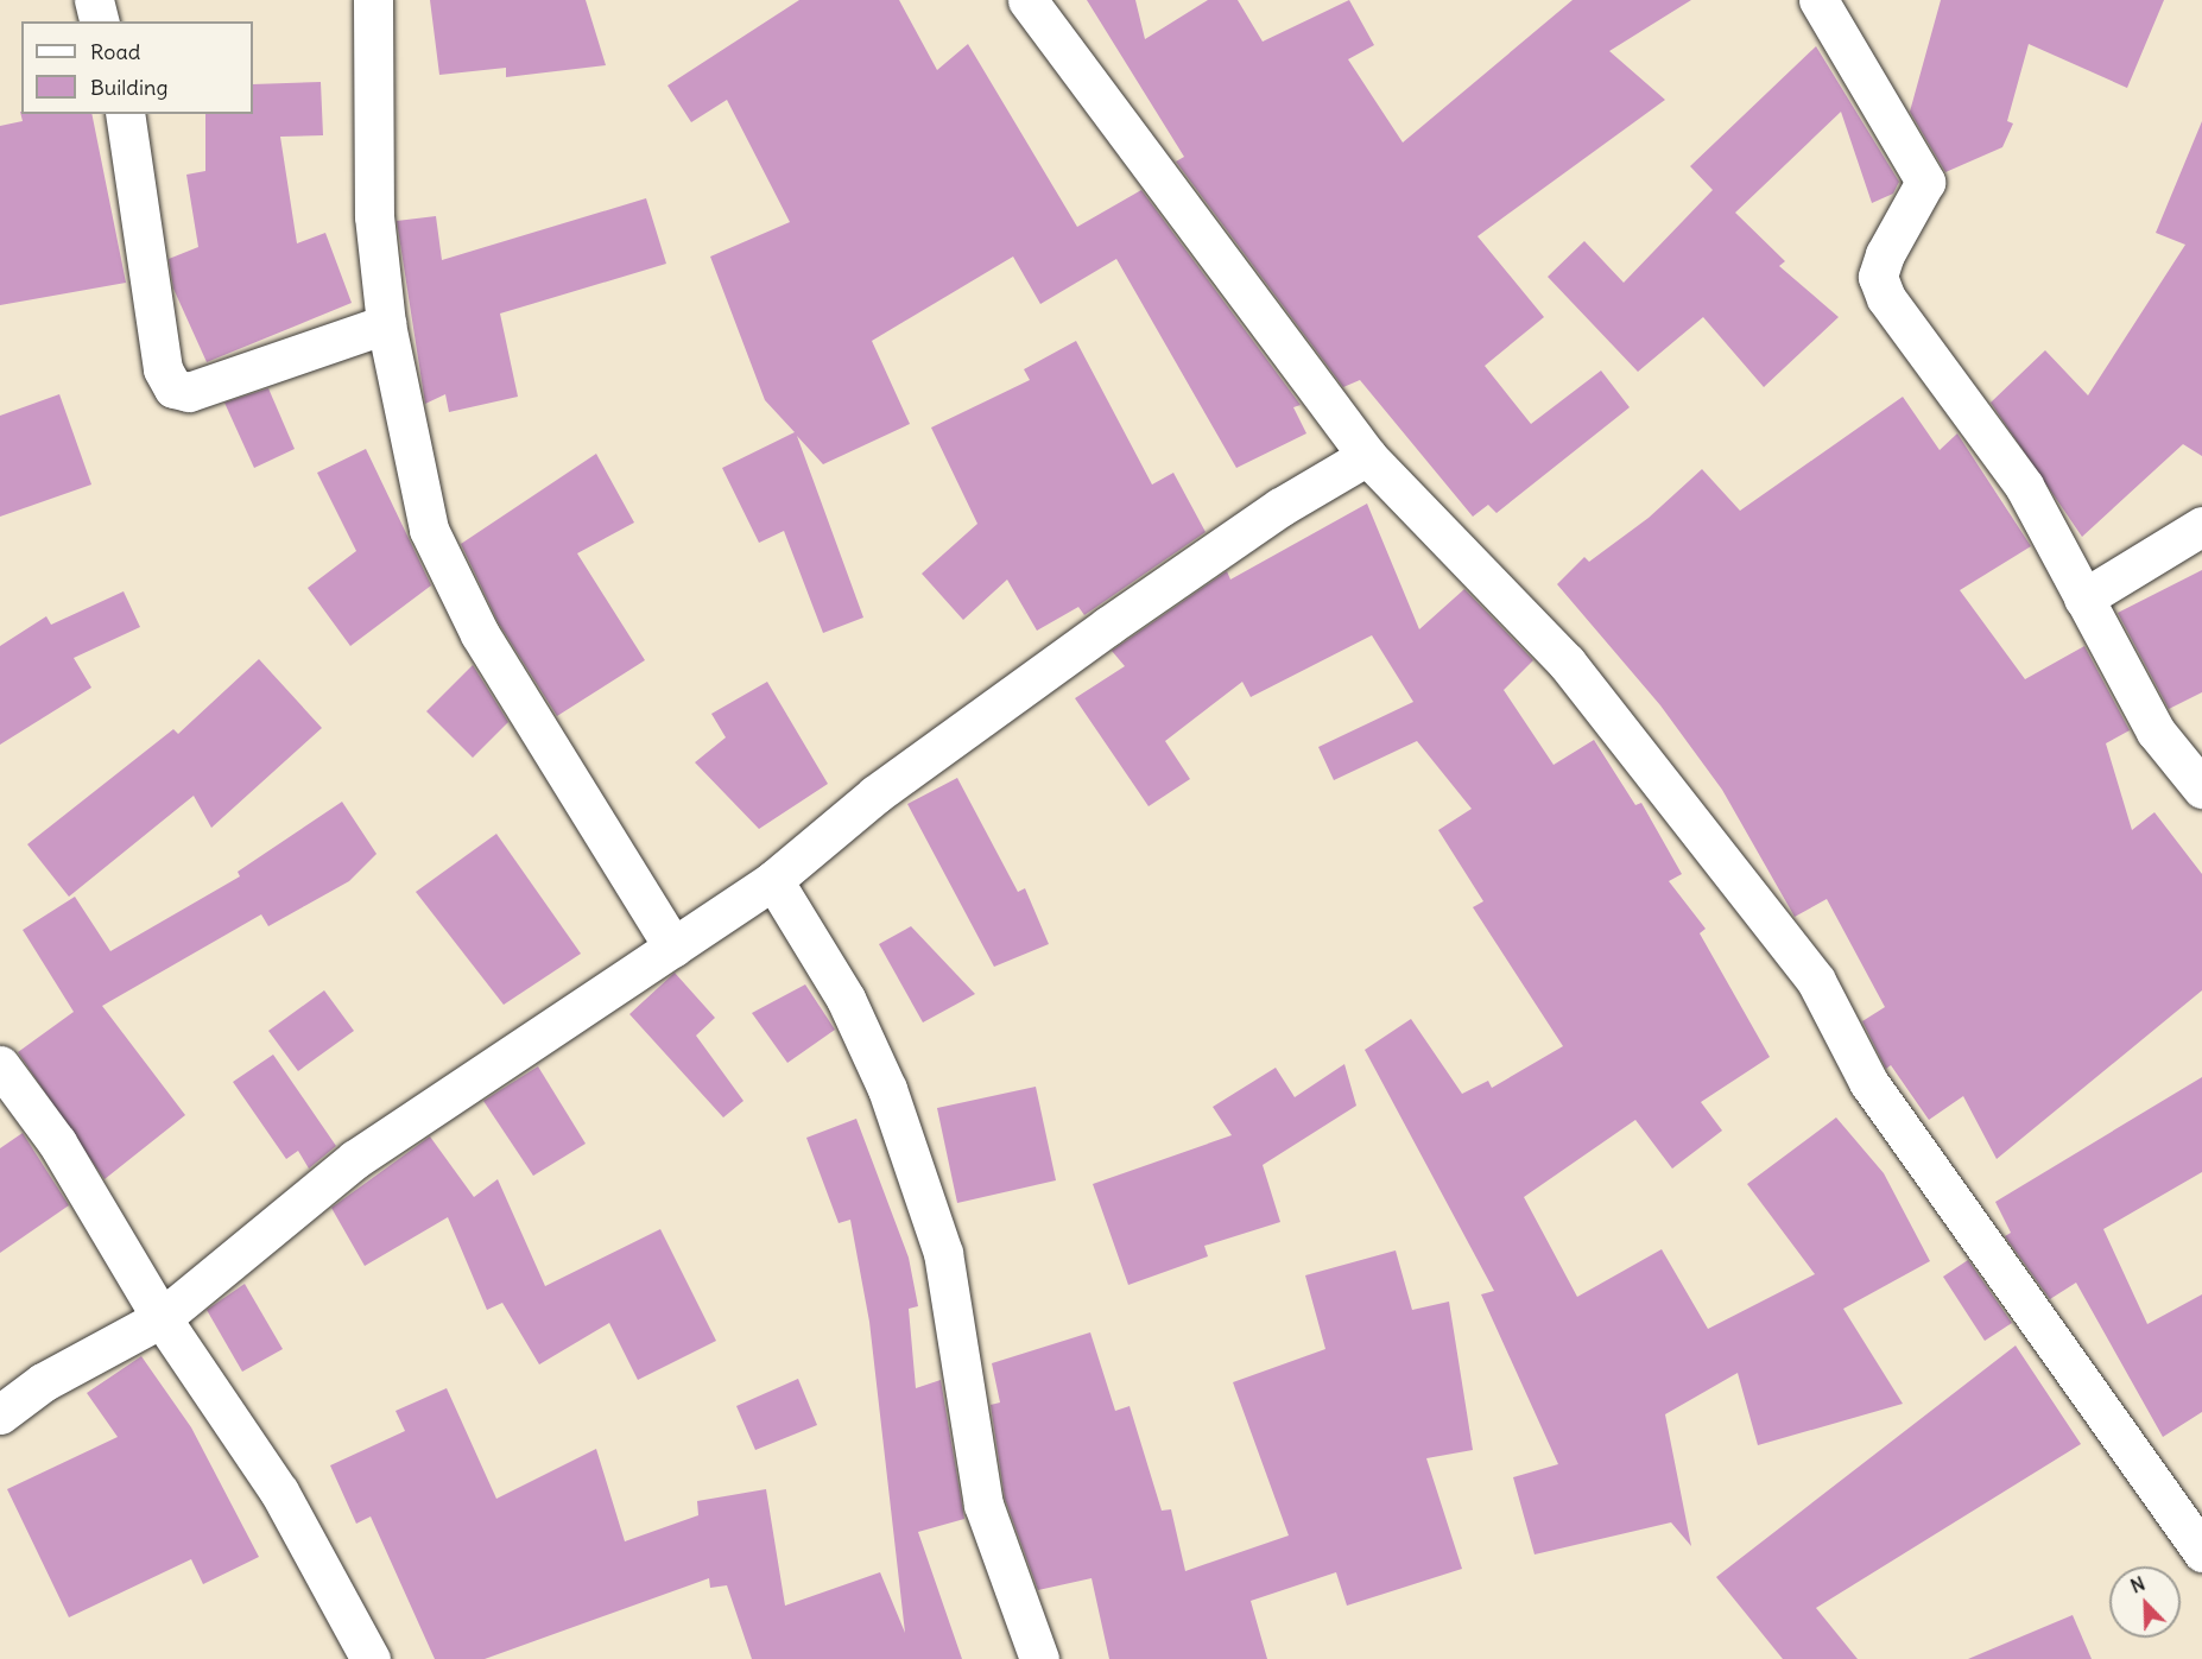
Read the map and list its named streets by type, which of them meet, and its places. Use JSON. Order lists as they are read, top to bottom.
{
  "legend": ["Road", "Building"],
  "north": "top left"
}
